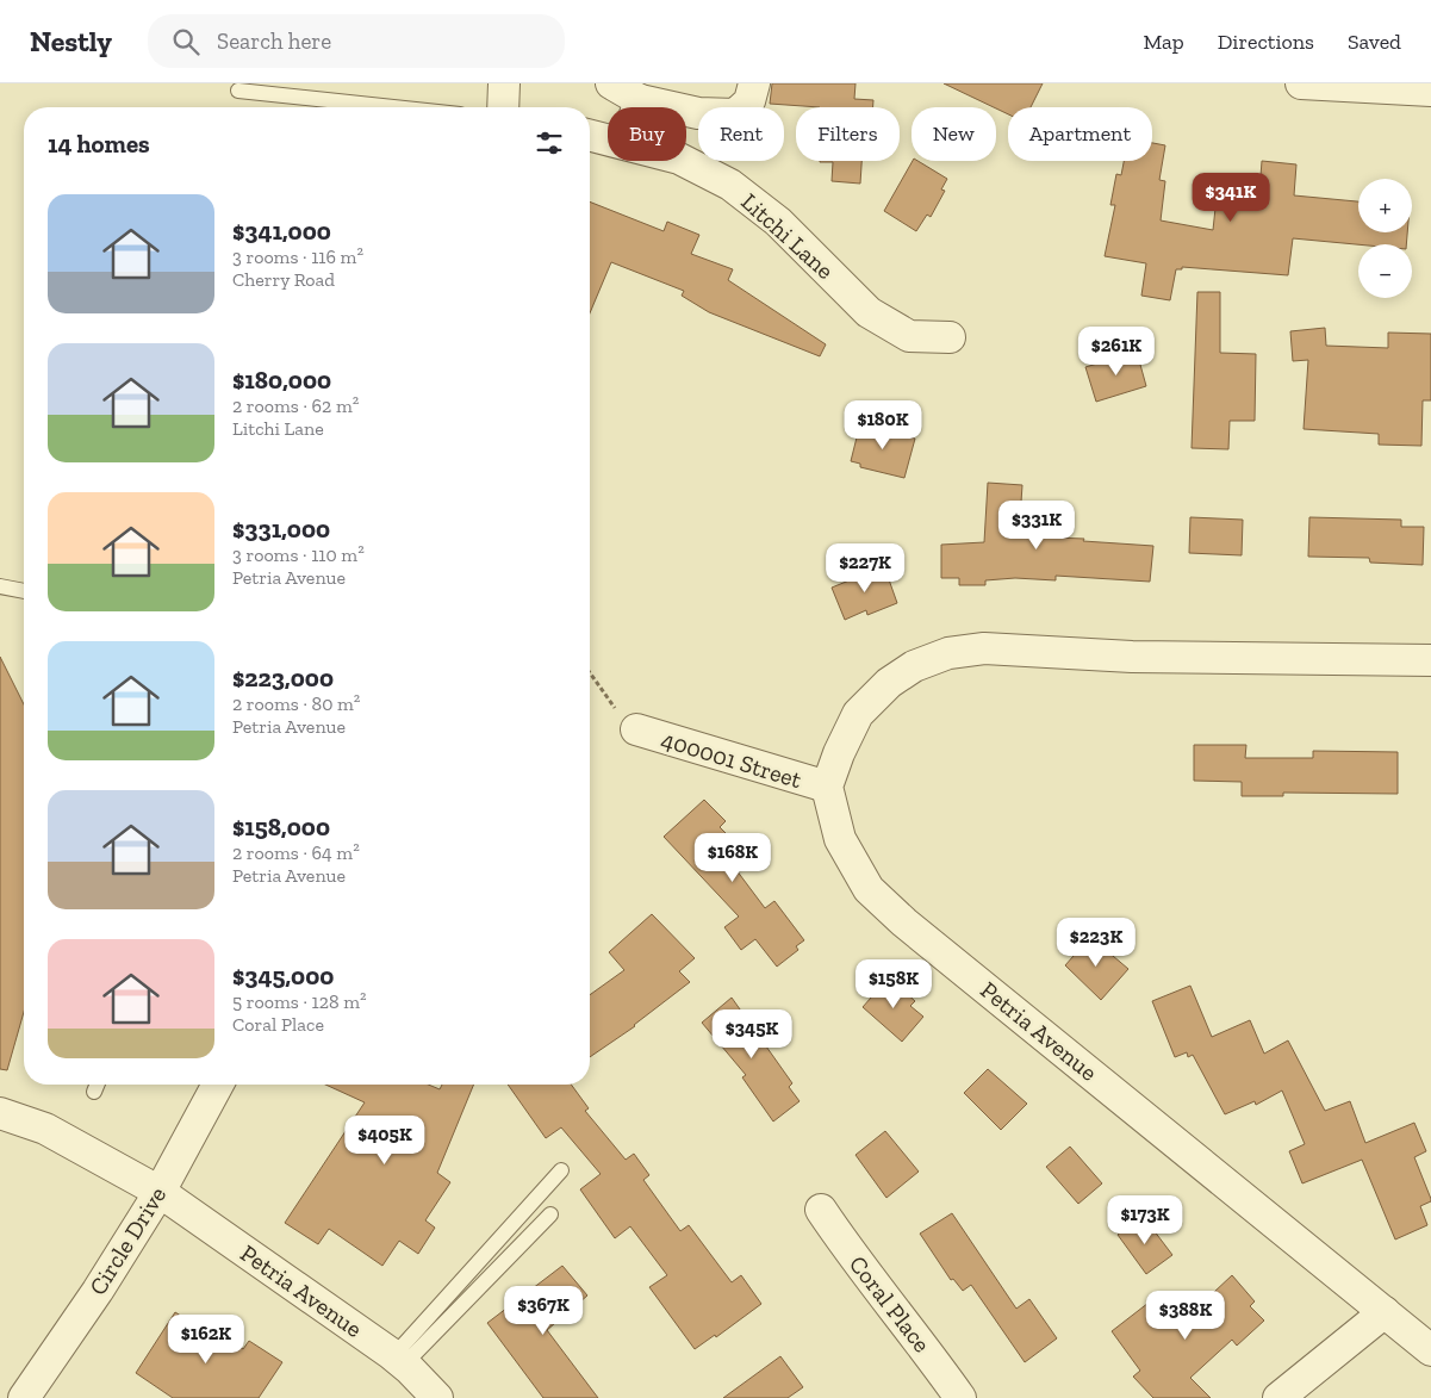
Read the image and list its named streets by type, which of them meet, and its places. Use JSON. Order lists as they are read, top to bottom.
{
  "streets": {
    "street": [
      "Litchi Lane",
      "400001 Street",
      "Petria Avenue",
      "Circle Drive",
      "Coral Place"
    ]
  },
  "crossings": [
    ["400001 Street", "Petria Avenue"],
    ["Petria Avenue", "Circle Drive"]
  ],
  "page": {
    "header": "Nestly",
    "search": "Search here",
    "nav": ["Map", "Directions", "Saved"],
    "chip": [
      "Buy",
      "Rent",
      "Filters",
      "New",
      "Apartment"
    ],
    "heading": "14 homes",
    "price": [
      "$341K",
      "$261K",
      "$180K",
      "$331K",
      "$227K",
      "$168K",
      "$223K",
      "$158K",
      "$345K",
      "$405K",
      "$173K",
      "$367K",
      "$388K",
      "$162K"
    ],
    "map_buttons": ["+", "−"],
    "list": [
      {
        "name": "$341,000",
        "note": "3 rooms · 116 m² · Cherry Road"
      },
      {
        "name": "$180,000",
        "note": "2 rooms · 62 m² · Litchi Lane"
      },
      {
        "name": "$331,000",
        "note": "3 rooms · 110 m² · Petria Avenue"
      },
      {
        "name": "$223,000",
        "note": "2 rooms · 80 m² · Petria Avenue"
      },
      {
        "name": "$158,000",
        "note": "2 rooms · 64 m² · Petria Avenue"
      },
      {
        "name": "$345,000",
        "note": "5 rooms · 128 m² · Coral Place"
      }
    ]
  }
}
